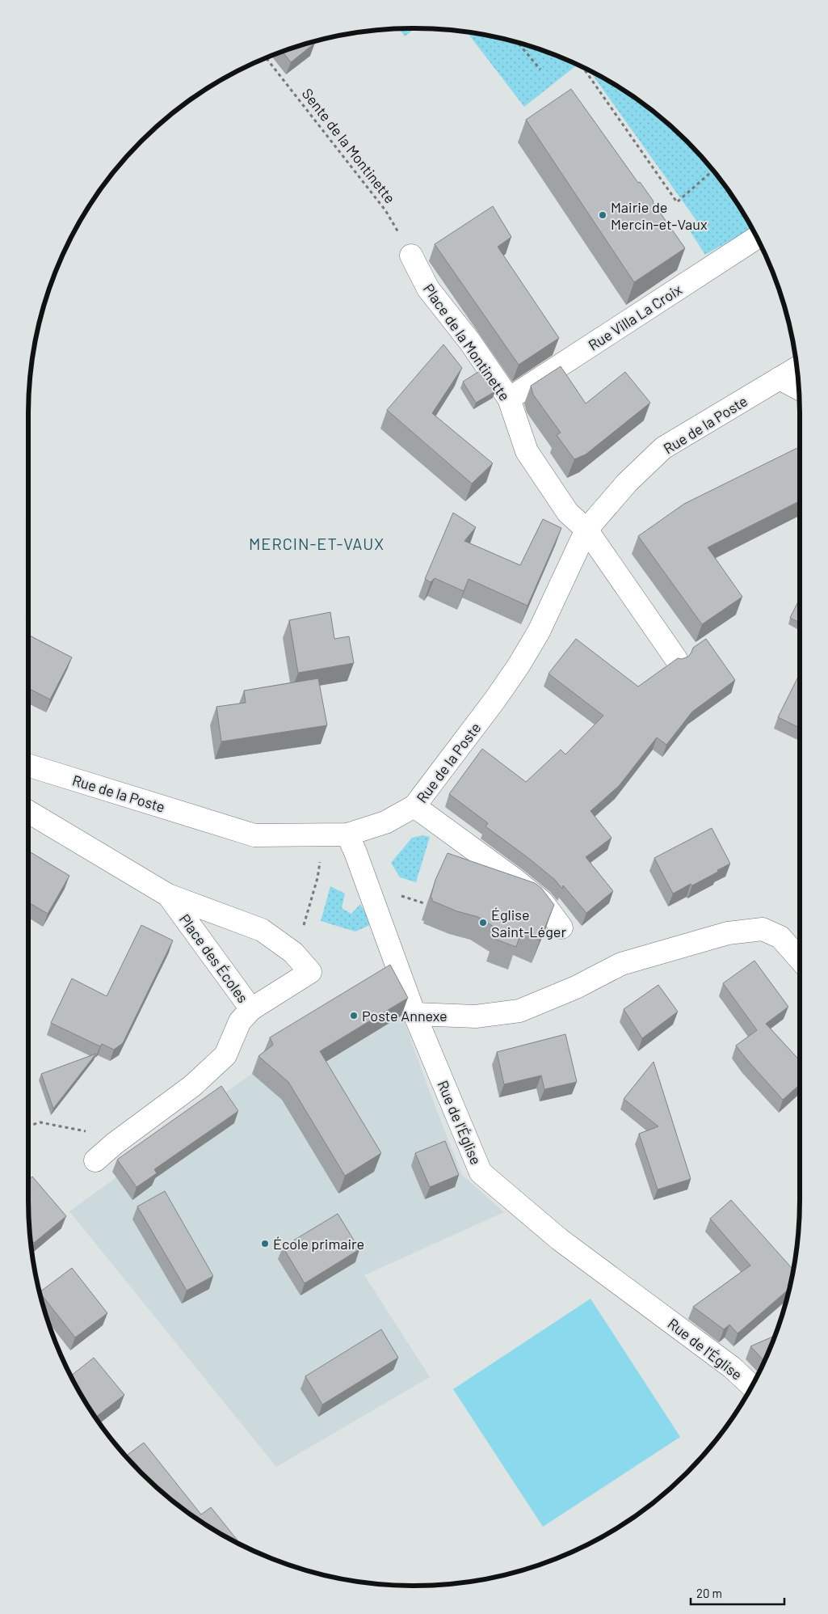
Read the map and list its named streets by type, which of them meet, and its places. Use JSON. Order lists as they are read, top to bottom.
{
  "streets": {
    "street": [
      "Rue Villa La Croix",
      "Place de la Montinette",
      "Rue de la Poste",
      "Place des Écoles",
      "Rue de l'Église"
    ],
    "path": ["Sente de la Montinette"]
  },
  "crossings": [
    ["Sente de la Montinette", "Place de la Montinette"],
    ["Rue Villa La Croix", "Place de la Montinette"],
    ["Place de la Montinette", "Rue de la Poste"],
    ["Rue de la Poste", "Rue de l'Église"]
  ],
  "districts": ["MERCIN-ET-VAUX"],
  "places": [
    "Mairie de Mercin-et-Vaux",
    "Église Saint-Léger",
    "Poste Annexe",
    "École primaire"
  ],
  "scale_bar": "20 m"
}
